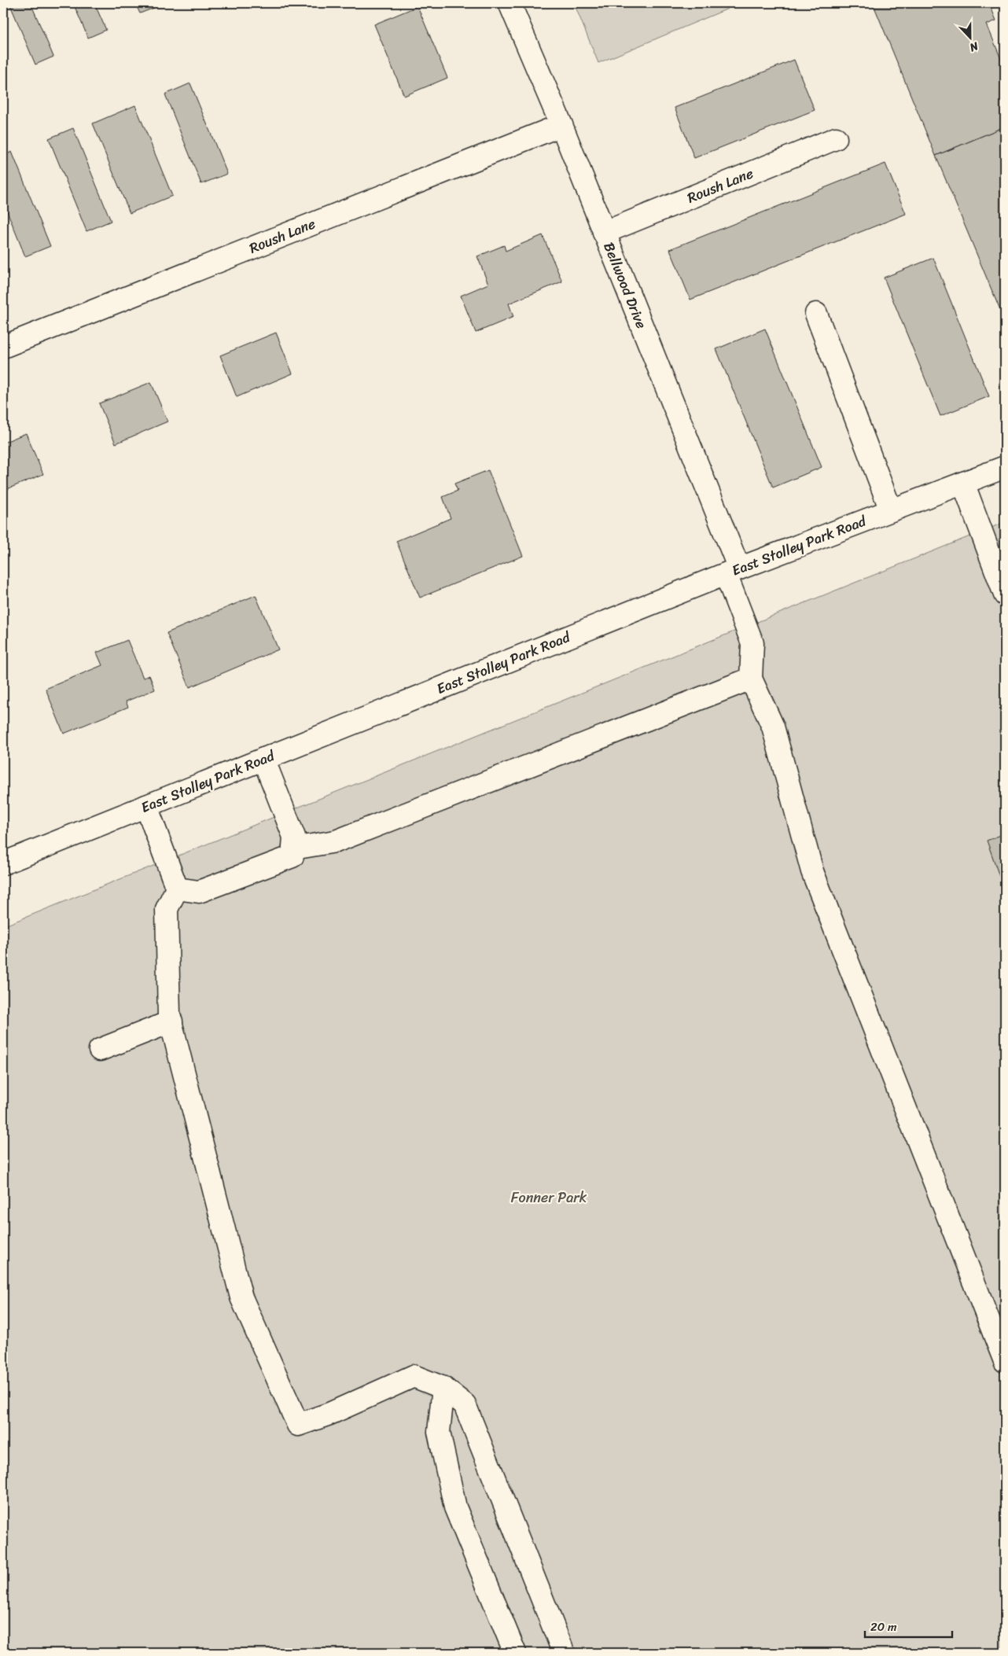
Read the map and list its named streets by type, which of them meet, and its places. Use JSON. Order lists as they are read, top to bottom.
{
  "streets": {
    "street": ["Roush Lane", "Bellwood Drive", "East Stolley Park Road"]
  },
  "crossings": [
    ["Roush Lane", "Bellwood Drive"],
    ["Bellwood Drive", "East Stolley Park Road"]
  ],
  "parks": ["Fonner Park"],
  "scale_bar": "20 m",
  "north": "bottom"
}
